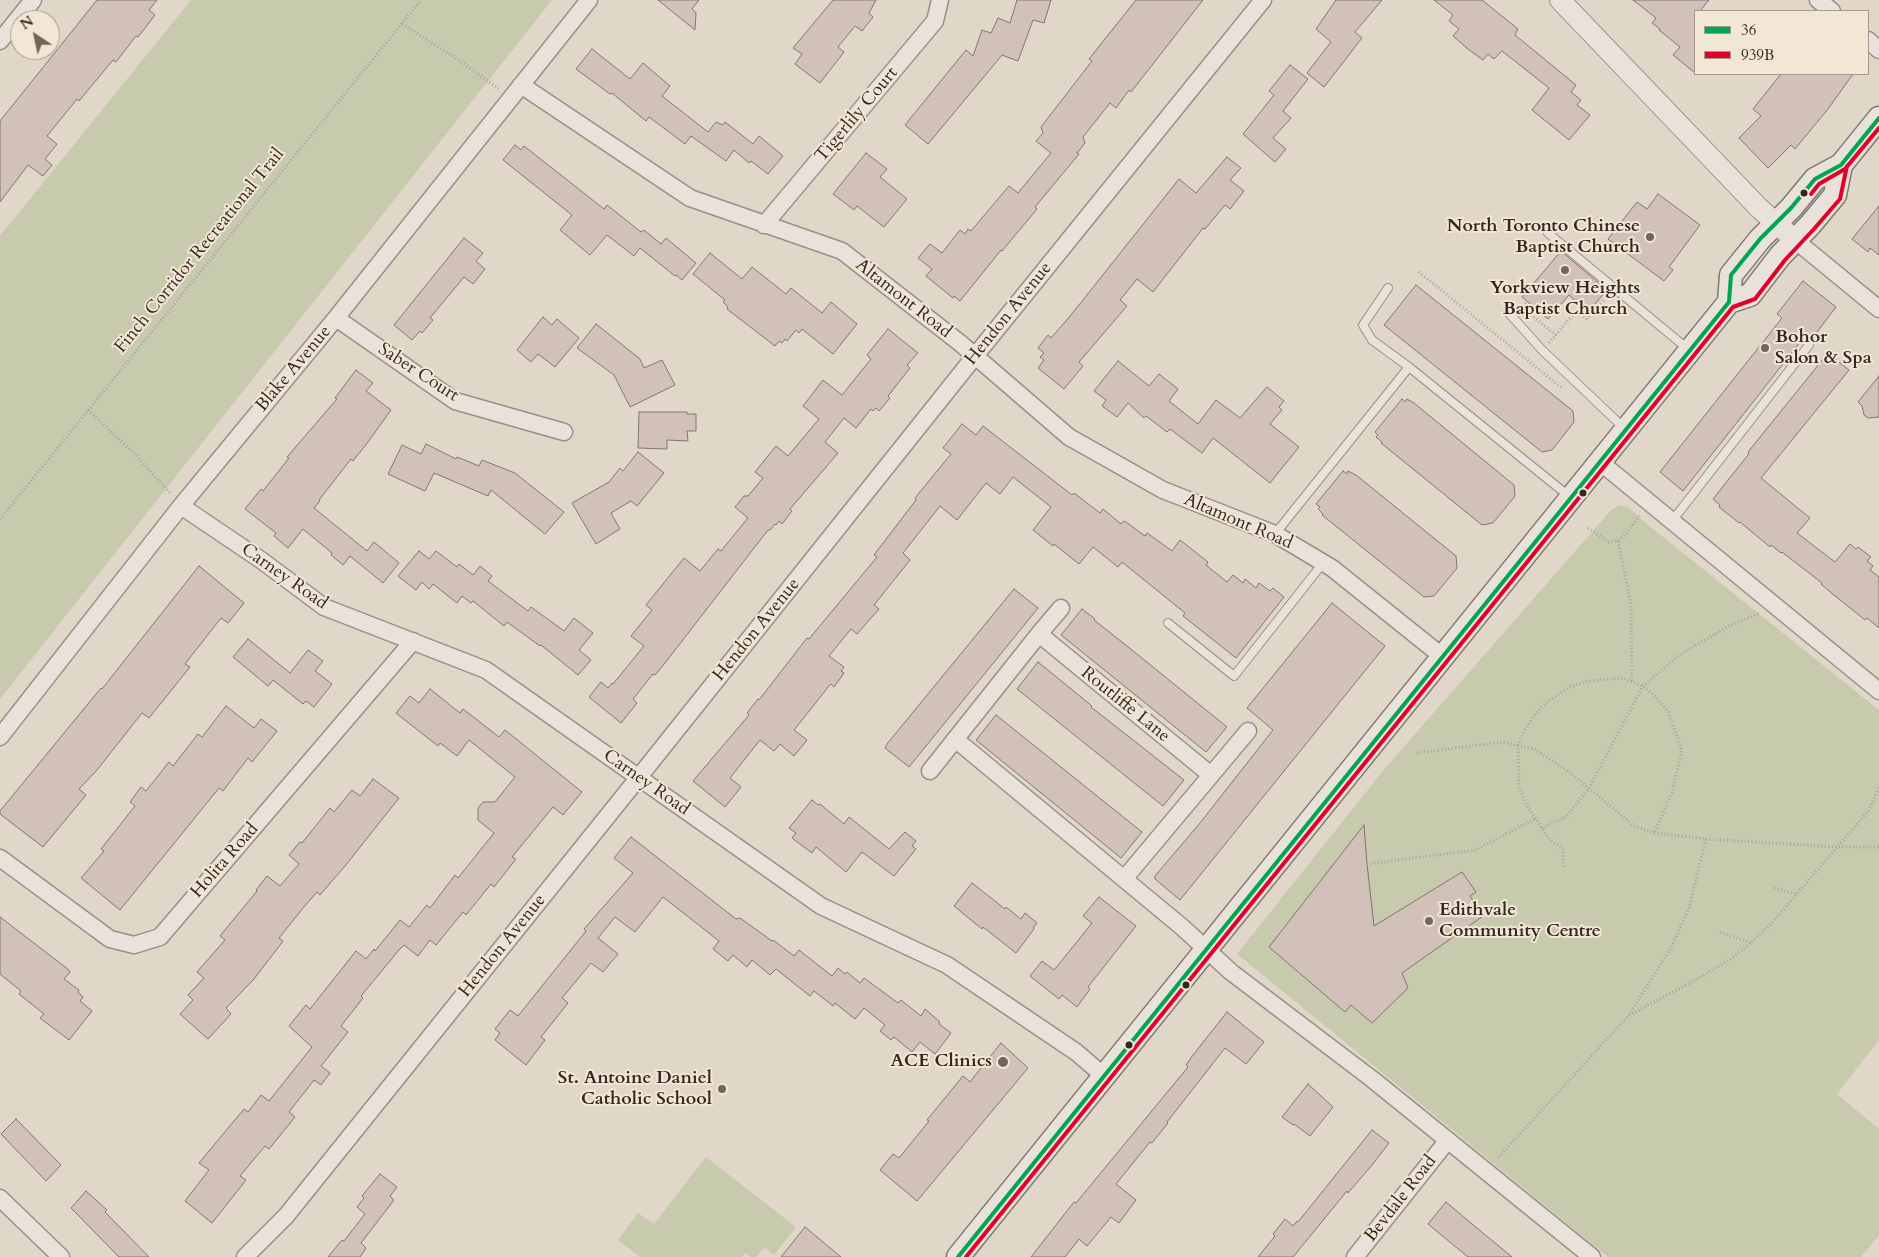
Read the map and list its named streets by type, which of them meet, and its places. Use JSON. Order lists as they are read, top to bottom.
{
  "streets": {
    "street": [
      "Tigerlily Court",
      "Altamont Road",
      "Hendon Avenue",
      "Blake Avenue",
      "Saber Court",
      "Carney Road",
      "Routliffe Lane",
      "Holita Road",
      "Bevdale Road"
    ],
    "path": ["Finch Corridor Recreational Trail"]
  },
  "crossings": [
    ["Tigerlily Court", "Altamont Road"],
    ["Altamont Road", "Hendon Avenue"],
    ["Altamont Road", "Blake Avenue"],
    ["Hendon Avenue", "Carney Road"],
    ["Blake Avenue", "Saber Court"],
    ["Blake Avenue", "Carney Road"],
    ["Carney Road", "Holita Road"]
  ],
  "places": [
    "North Toronto Chinese Baptist Church",
    "Yorkview Heights Baptist Church",
    "Bohor Salon & Spa",
    "Edithvale Community Centre",
    "ACE Clinics",
    "St. Antoine Daniel Catholic School"
  ],
  "lines": ["transit line 36", "transit line 939B"],
  "legend": ["36", "939B"],
  "north": "top left"
}
